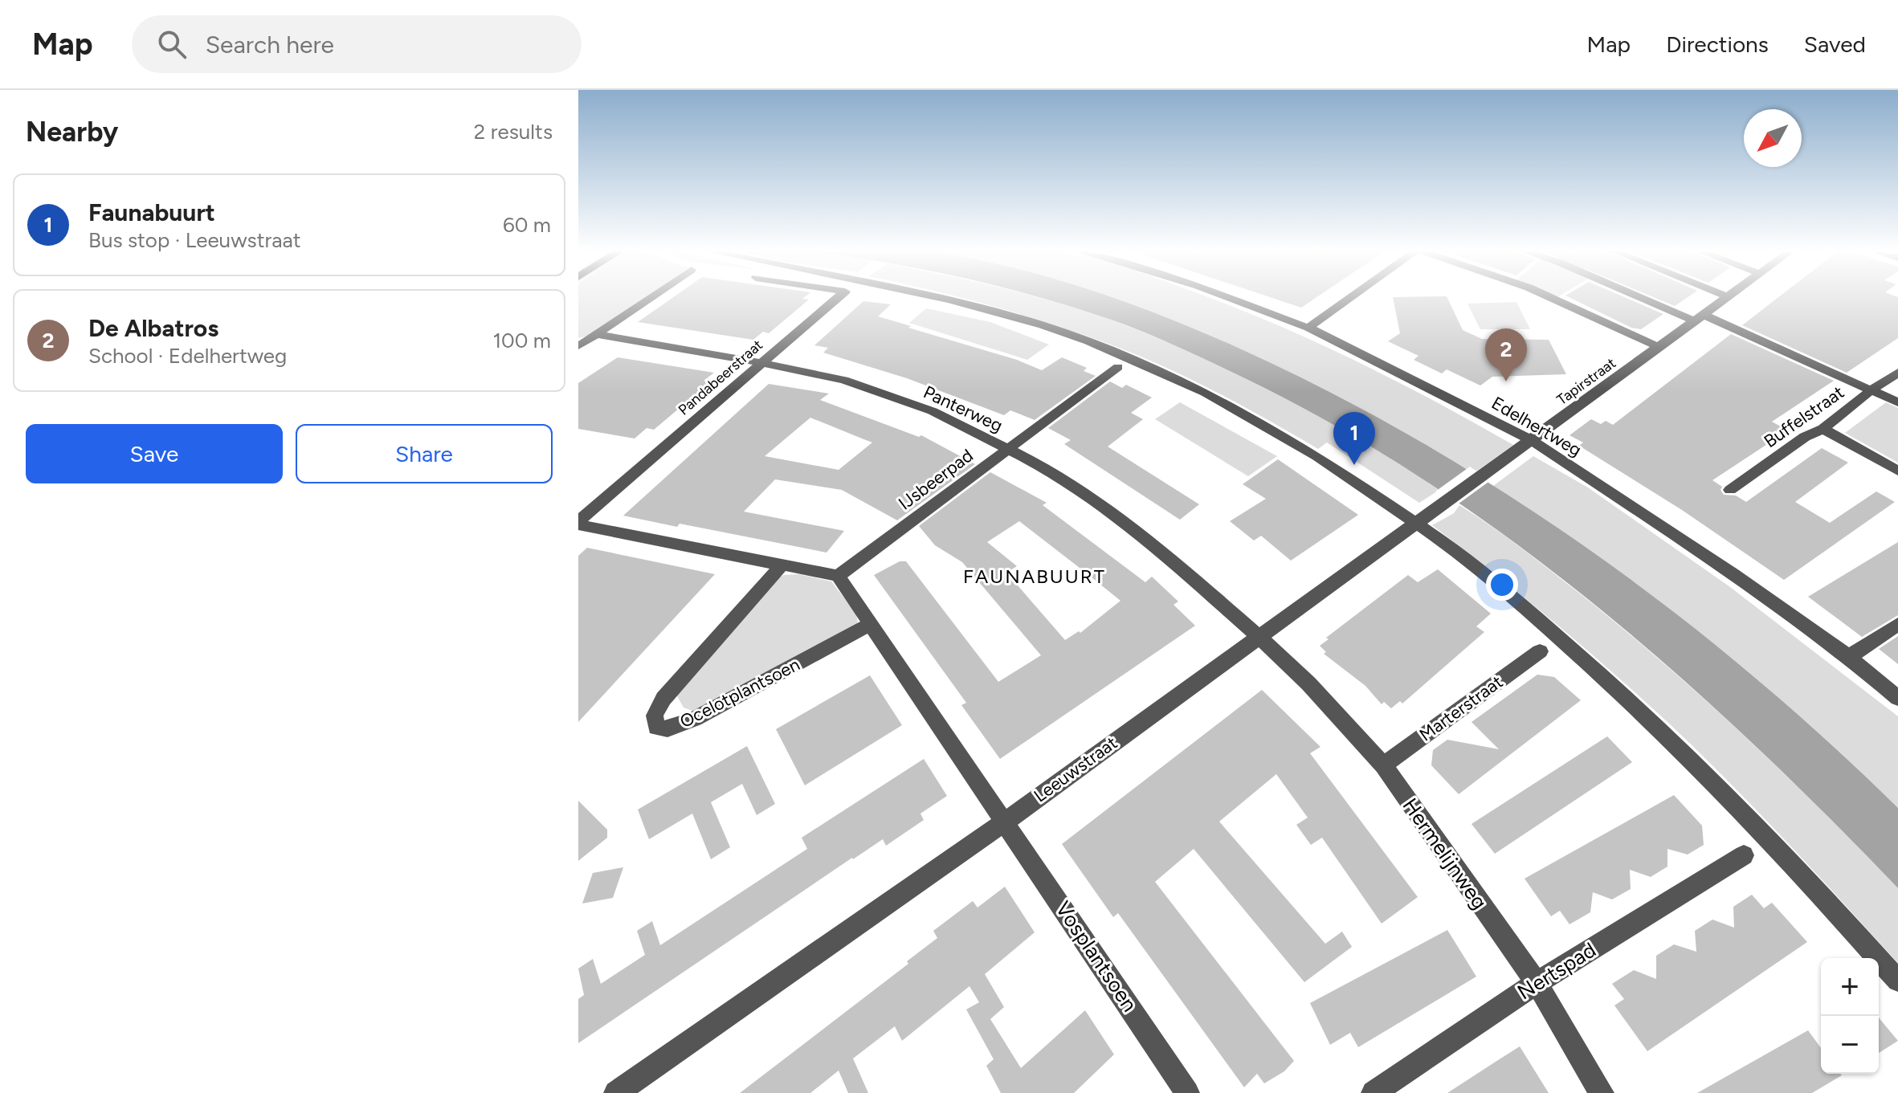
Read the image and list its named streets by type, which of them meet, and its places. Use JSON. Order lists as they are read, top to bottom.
{
  "streets": {
    "street": [
      "Pandabeerstraat",
      "Tapirstraat",
      "Panterweg",
      "Buffelstraat",
      "Edelhertweg",
      "IJsbeerpad",
      "Ocelotplantsoen",
      "Marterstraat",
      "Leeuwstraat",
      "Hermelijnweg",
      "Vosplantsoen",
      "Nertspad"
    ]
  },
  "crossings": [
    ["Pandabeerstraat", "Panterweg"],
    ["Tapirstraat", "Edelhertweg"],
    ["Tapirstraat", "Leeuwstraat"],
    ["Panterweg", "IJsbeerpad"],
    ["Panterweg", "Leeuwstraat"],
    ["Panterweg", "Hermelijnweg"],
    ["Edelhertweg", "Leeuwstraat"],
    ["Marterstraat", "Hermelijnweg"],
    ["Leeuwstraat", "Hermelijnweg"],
    ["Leeuwstraat", "Vosplantsoen"],
    ["Hermelijnweg", "Nertspad"]
  ],
  "districts": ["FAUNABUURT"],
  "north": "bottom left",
  "page": {
    "header": "Map",
    "search": "Search here",
    "nav": ["Map", "Directions", "Saved"],
    "heading": ["Nearby", "2 results"],
    "list": [
      {
        "mark": "1",
        "name": "Faunabuurt",
        "note": "Bus stop · Leeuwstraat",
        "value": "60 m"
      },
      {
        "mark": "2",
        "name": "De Albatros",
        "note": "School · Edelhertweg",
        "value": "100 m"
      }
    ],
    "pins": ["2", "1"],
    "buttons": ["Save", "Share"],
    "map_buttons": ["+", "−"]
  }
}
